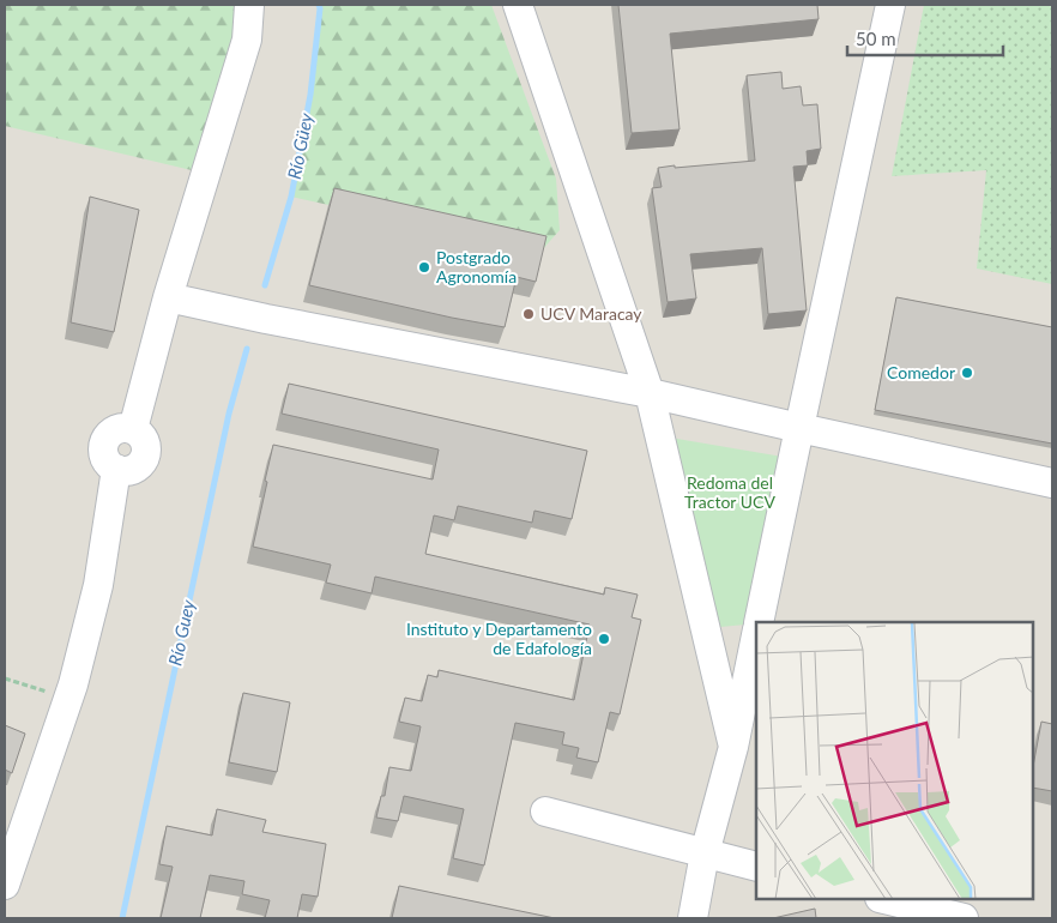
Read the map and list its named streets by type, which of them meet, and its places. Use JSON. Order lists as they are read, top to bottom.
{
  "water": ["Río Güey", "Río Guey"],
  "parks": ["Redoma del Tractor UCV"],
  "places": [
    "Postgrado Agronomía",
    "UCV Maracay",
    "Comedor",
    "Instituto y Departamento de Edafología"
  ],
  "scale_bar": "50 m"
}
